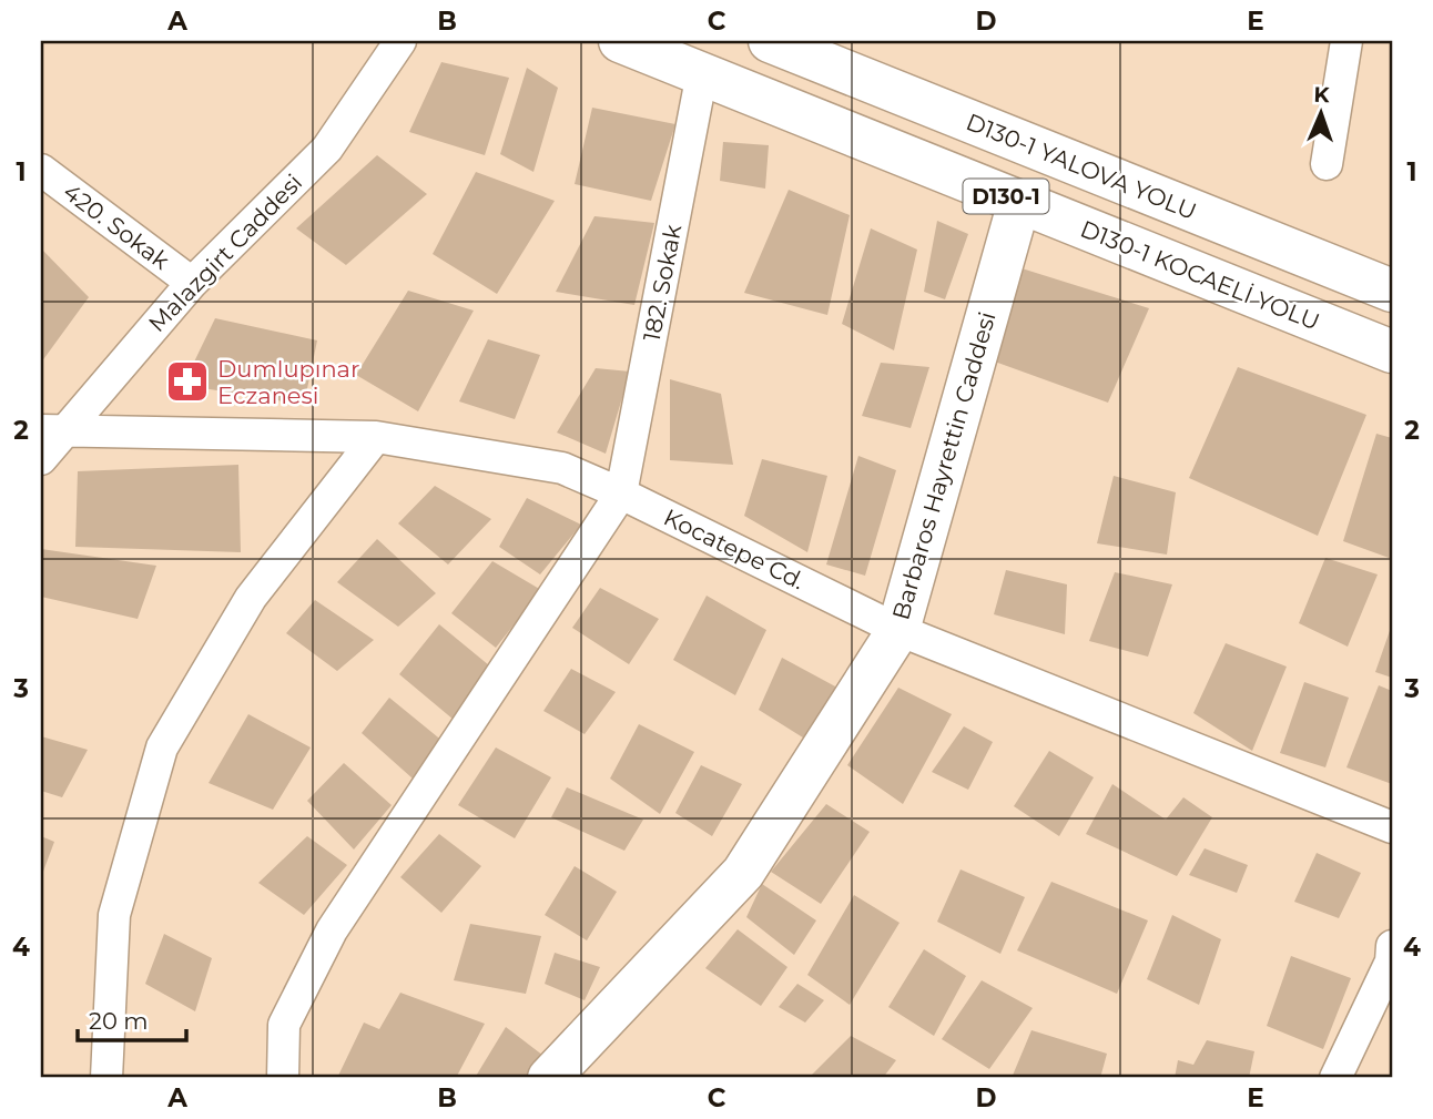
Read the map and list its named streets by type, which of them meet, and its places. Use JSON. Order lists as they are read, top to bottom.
{
  "streets": {
    "main road": [
      "D130-1 YALOVA YOLU",
      "D130-1",
      "D130-1 KOCAELİ YOLU",
      "Barbaros Hayrettin Caddesi"
    ],
    "street": [
      "420. Sokak",
      "Malazgirt Caddesi",
      "182. Sokak",
      "Kocatepe Cd."
    ]
  },
  "crossings": [
    ["420. Sokak", "Malazgirt Caddesi"],
    ["Malazgirt Caddesi", "Kocatepe Cd."],
    ["D130-1 KOCAELİ YOLU", "182. Sokak"],
    ["D130-1 KOCAELİ YOLU", "Barbaros Hayrettin Caddesi"],
    ["182. Sokak", "Kocatepe Cd."],
    ["Barbaros Hayrettin Caddesi", "Kocatepe Cd."]
  ],
  "places": {
    "pharmacy": ["Dumlupınar Eczanesi"]
  },
  "scale_bar": "20 m",
  "north": "top",
  "grid": {
    "columns": [
      "A",
      "B",
      "C",
      "D",
      "E"
    ],
    "rows": [
      "1",
      "2",
      "3",
      "4"
    ]
  }
}
